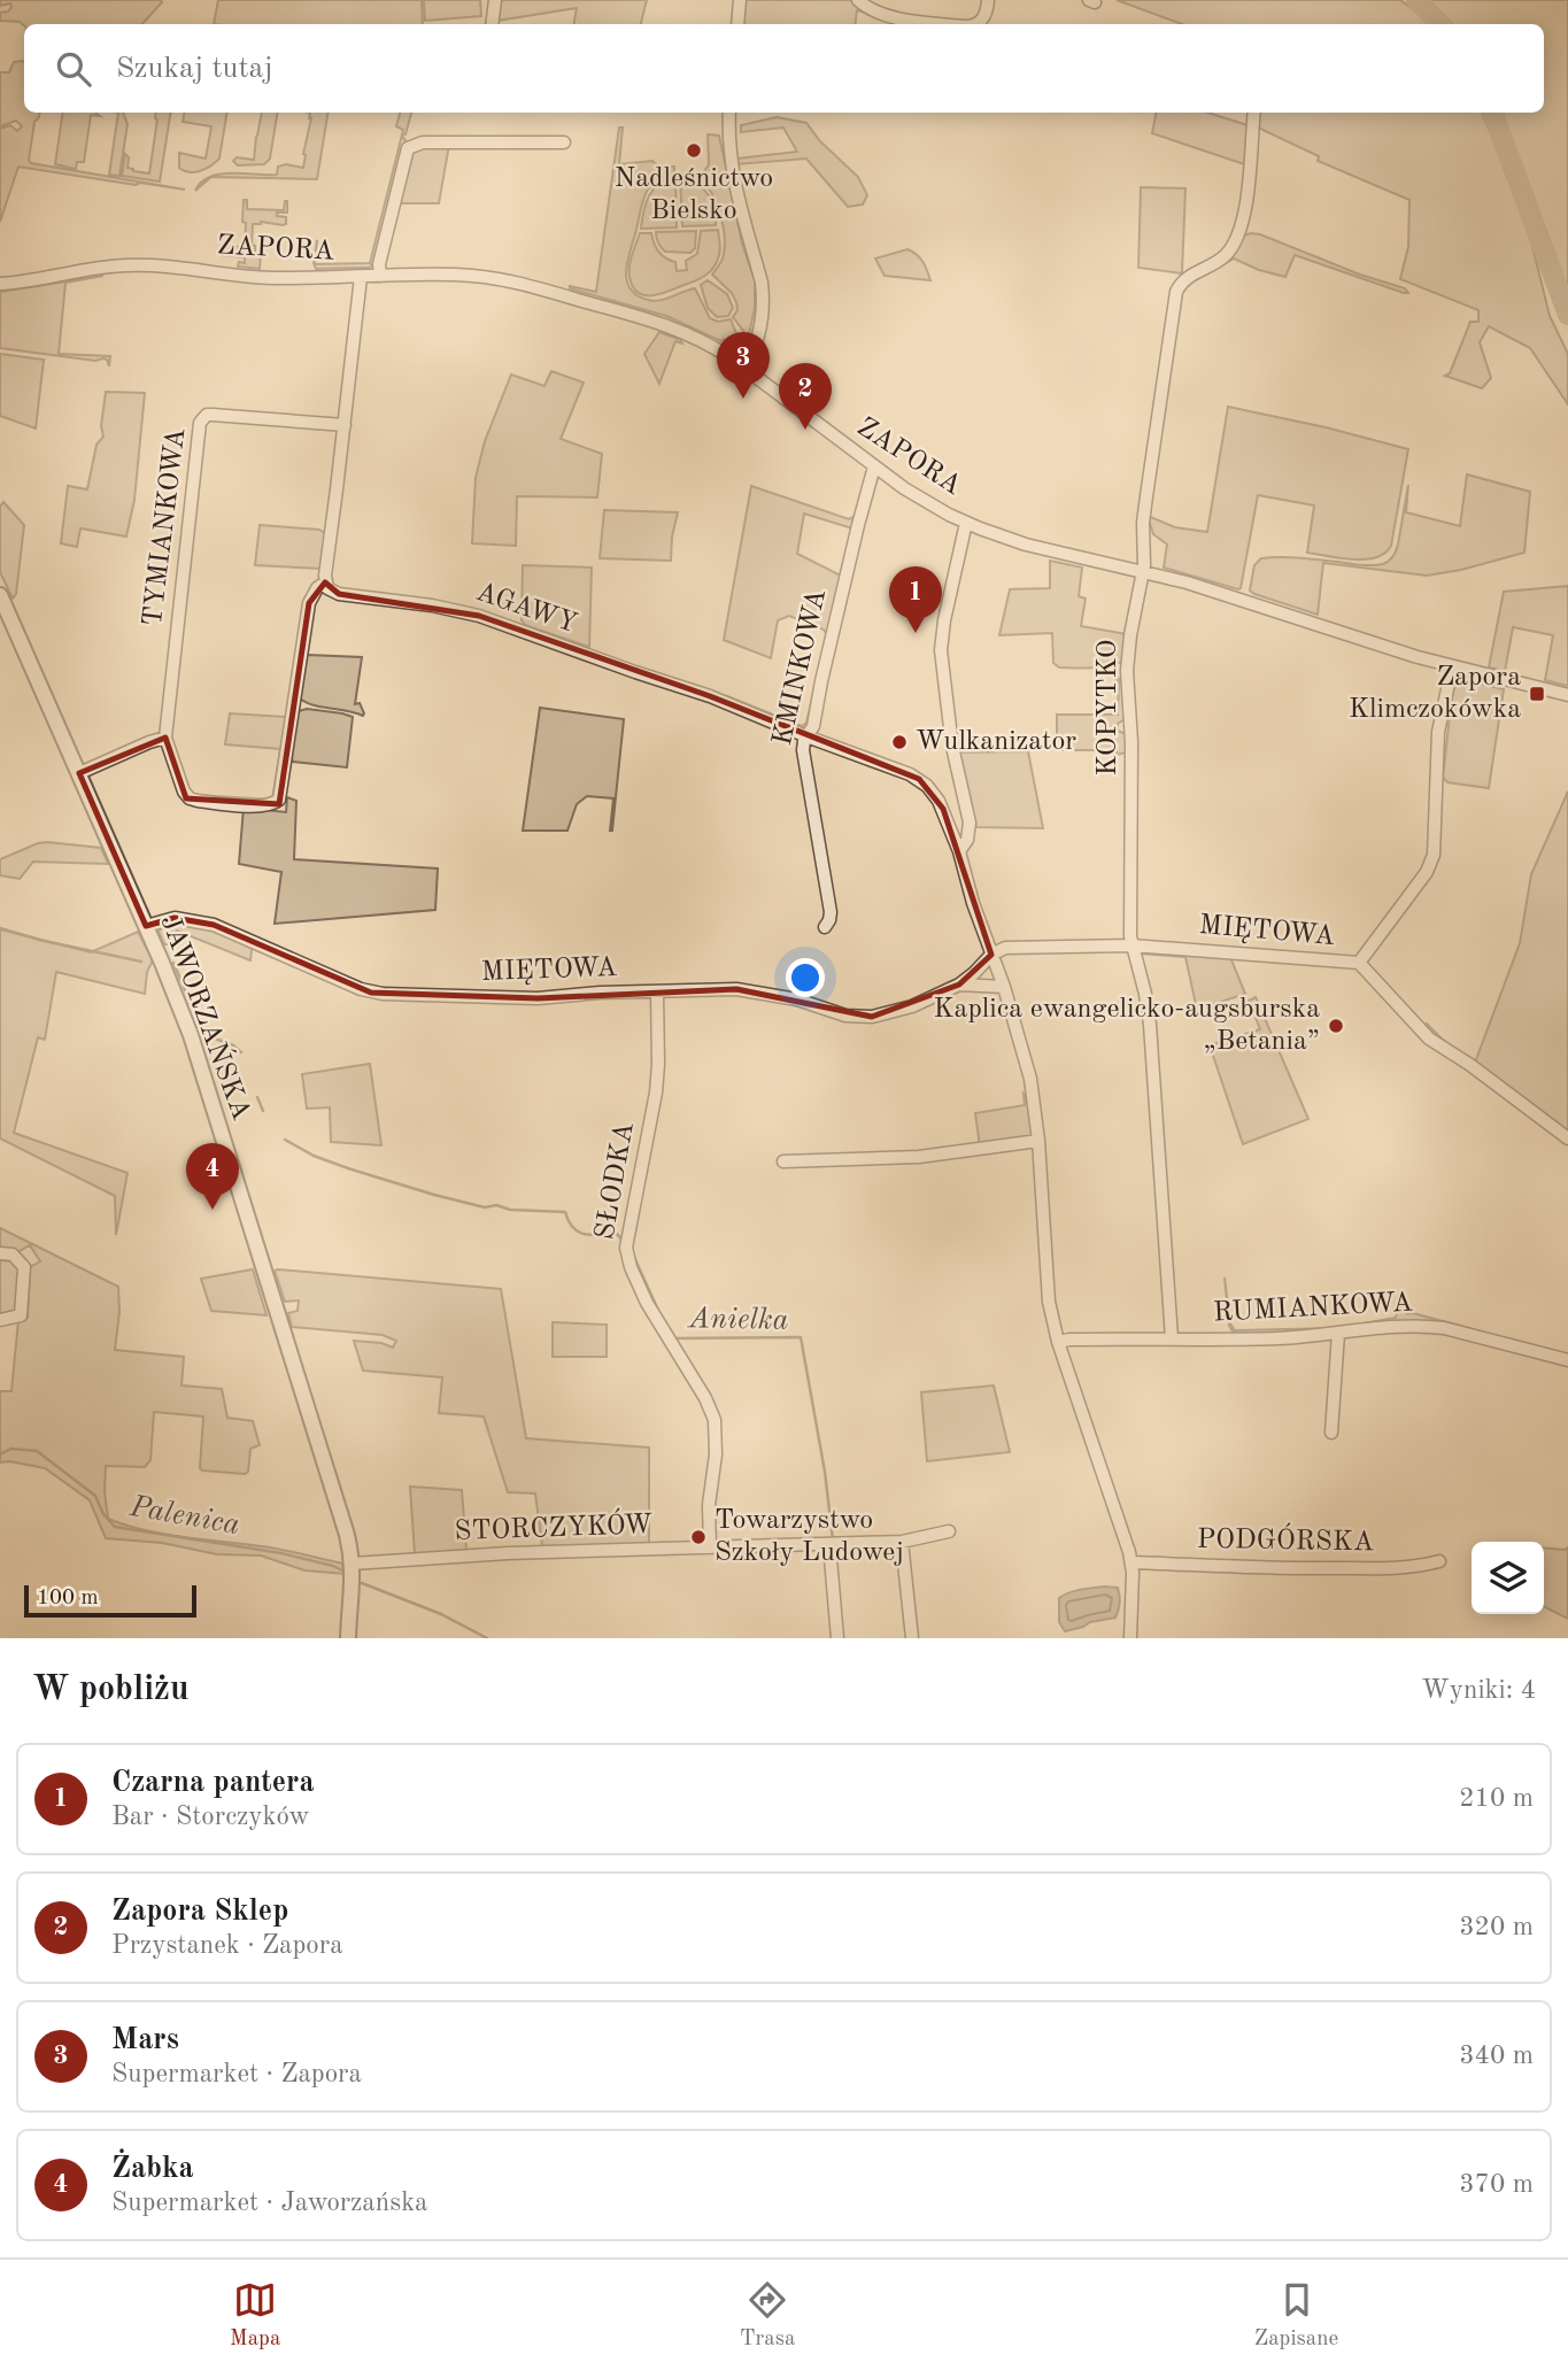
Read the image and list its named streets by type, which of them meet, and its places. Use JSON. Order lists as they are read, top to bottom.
{
  "streets": {
    "street": [
      "ZAPORA",
      "TYMIANKOWA",
      "AGAWY",
      "KMINKOWA",
      "KOPYTKO",
      "MIĘTOWA",
      "JAWORZAŃSKA",
      "SŁODKA",
      "RUMIANKOWA",
      "STORCZYKÓW",
      "PODGÓRSKA"
    ]
  },
  "crossings": [
    ["ZAPORA", "KMINKOWA"],
    ["ZAPORA", "KOPYTKO"],
    ["ZAPORA", "MIĘTOWA"],
    ["TYMIANKOWA", "AGAWY"],
    ["AGAWY", "KMINKOWA"],
    ["KOPYTKO", "MIĘTOWA"],
    ["KOPYTKO", "RUMIANKOWA"],
    ["MIĘTOWA", "JAWORZAŃSKA"],
    ["MIĘTOWA", "SŁODKA"],
    ["JAWORZAŃSKA", "STORCZYKÓW"],
    ["SŁODKA", "STORCZYKÓW"]
  ],
  "water": ["Anielka", "Palenica"],
  "places": {
    "other": [
      "Nadleśnictwo Bielsko",
      "Wulkanizator",
      "Kaplica ewangelicko-augsburska „Betania”",
      "Towarzystwo Szkoły Ludowej"
    ],
    "transit": ["Zapora Klimczokówka"]
  },
  "scale_bar": "100 m",
  "page": {
    "search": "Szukaj tutaj",
    "pins": [
      "3",
      "2",
      "1",
      "4"
    ],
    "scale": "100 m",
    "heading": ["W pobliżu", "Wyniki: 4"],
    "list": [
      {
        "mark": "1",
        "name": "Czarna pantera",
        "note": "Bar · Storczyków",
        "value": "210 m"
      },
      {
        "mark": "2",
        "name": "Zapora Sklep",
        "note": "Przystanek · Zapora",
        "value": "320 m"
      },
      {
        "mark": "3",
        "name": "Mars",
        "note": "Supermarket · Zapora",
        "value": "340 m"
      },
      {
        "mark": "4",
        "name": "Żabka",
        "note": "Supermarket · Jaworzańska",
        "value": "370 m"
      }
    ],
    "nav": ["Mapa", "Trasa", "Zapisane"]
  }
}
